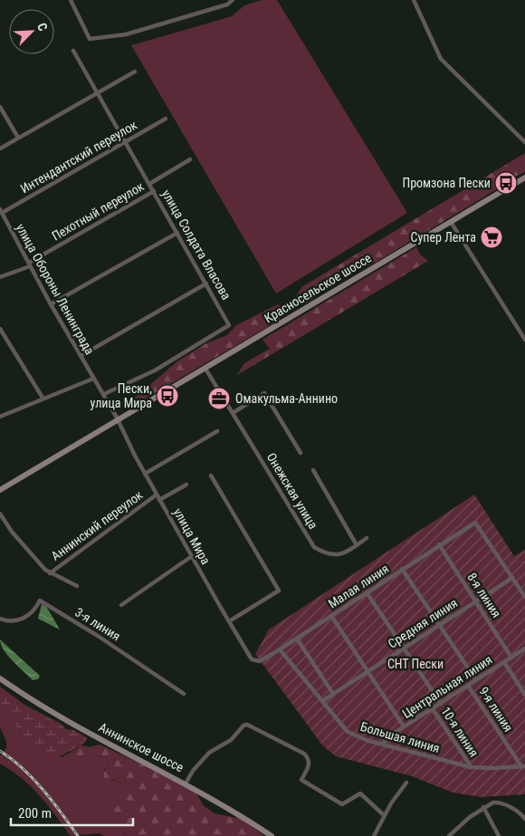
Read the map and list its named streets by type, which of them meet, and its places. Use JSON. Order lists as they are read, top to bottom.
{
  "streets": {
    "main road": ["Красносельское шоссе", "Аннинское шоссе"],
    "street": [
      "Интендантский переулок",
      "Пехотный переулок",
      "улица Солдата Власова",
      "улица Обороны Ленинграда",
      "Онежская улица",
      "Аннинский переулок",
      "улица Мира",
      "Малая линия",
      "8-я линия",
      "Средняя линия",
      "3-я линия",
      "Центральная линия",
      "9-я линия",
      "10-я линия",
      "Большая линия"
    ]
  },
  "crossings": [
    ["Интендантский переулок", "улица Солдата Власова"],
    ["Интендантский переулок", "улица Обороны Ленинграда"],
    ["Пехотный переулок", "улица Солдата Власова"],
    ["Пехотный переулок", "улица Обороны Ленинграда"],
    ["улица Солдата Власова", "улица Обороны Ленинграда"],
    ["улица Солдата Власова", "улица Мира"],
    ["Красносельское шоссе", "Онежская улица"],
    ["Красносельское шоссе", "улица Мира"],
    ["улица Обороны Ленинграда", "улица Мира"],
    ["Аннинский переулок", "улица Мира"],
    ["улица Мира", "Малая линия"],
    ["Малая линия", "8-я линия"],
    ["Малая линия", "Средняя линия"],
    ["Малая линия", "9-я линия"],
    ["Малая линия", "10-я линия"],
    ["Малая линия", "Большая линия"],
    ["8-я линия", "Средняя линия"],
    ["8-я линия", "Центральная линия"],
    ["Средняя линия", "9-я линия"],
    ["Средняя линия", "10-я линия"],
    ["Средняя линия", "Большая линия"],
    ["Центральная линия", "9-я линия"],
    ["Центральная линия", "10-я линия"],
    ["Центральная линия", "Большая линия"],
    ["9-я линия", "Большая линия"],
    ["10-я линия", "Большая линия"]
  ],
  "parks": ["СНТ Пески"],
  "places": {
    "bus stop": ["Промзона Пески", "Пески, улица Мира"],
    "supermarket": ["Супер Лента"],
    "office": ["Омакульма-Аннино"]
  },
  "scale_bar": "200 m",
  "north": "top right"
}
